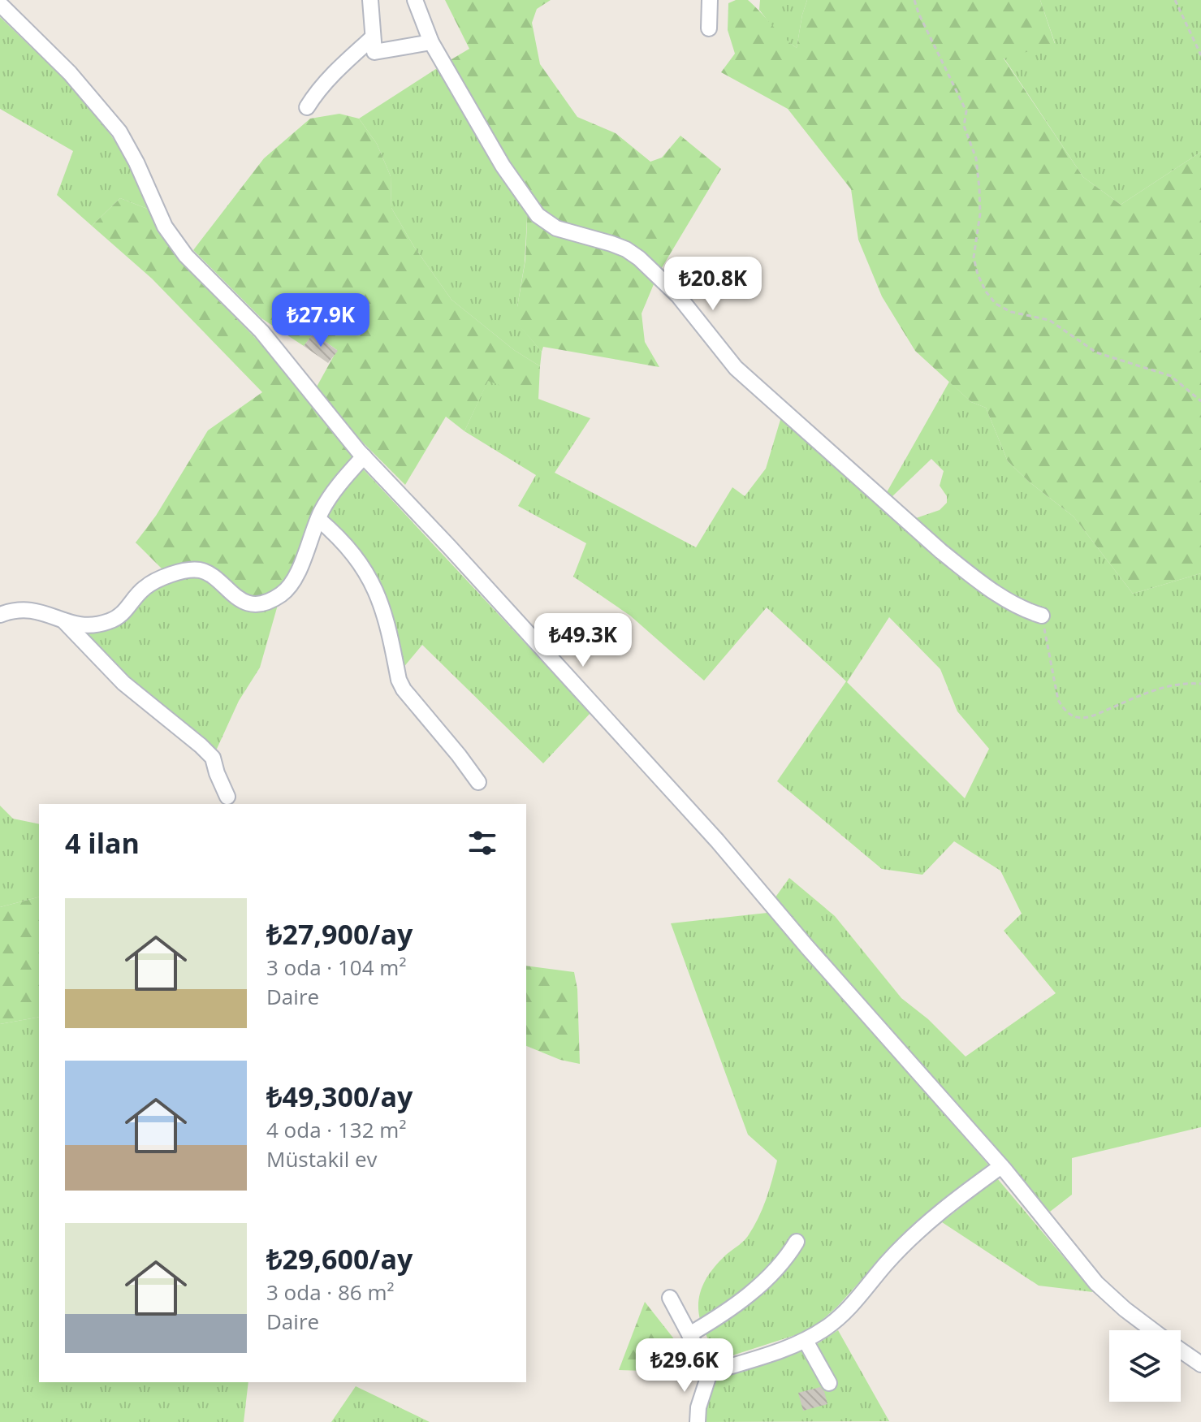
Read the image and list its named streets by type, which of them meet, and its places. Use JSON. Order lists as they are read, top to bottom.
{
  "page": {
    "price": [
      "₺20.8K",
      "₺27.9K",
      "₺49.3K",
      "₺29.6K"
    ],
    "heading": "4 ilan",
    "list": [
      {
        "name": "₺27,900/ay",
        "note": "3 oda · 104 m² · Daire"
      },
      {
        "name": "₺49,300/ay",
        "note": "4 oda · 132 m² · Müstakil ev"
      },
      {
        "name": "₺29,600/ay",
        "note": "3 oda · 86 m² · Daire"
      }
    ]
  }
}
